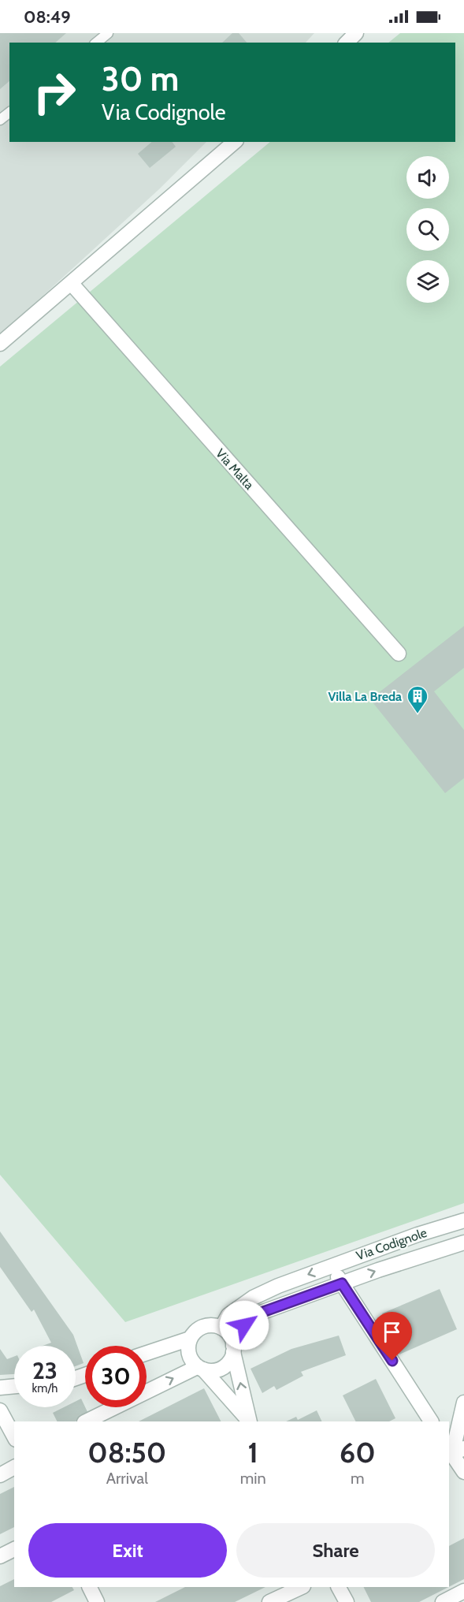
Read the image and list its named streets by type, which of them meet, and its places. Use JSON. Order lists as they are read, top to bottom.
{
  "streets": {
    "street": ["Via Malta", "Via Codignole"]
  },
  "places": {
    "building": ["Villa La Breda"]
  },
  "page": {
    "status": "08:49",
    "turn": ["30 m", "Via Codignole"],
    "speed": "23 km/h",
    "limit": "30",
    "eta": [
      "08:50",
      "Arrival",
      "1",
      "min",
      "60",
      "m"
    ],
    "buttons": ["Exit", "Share"]
  }
}
